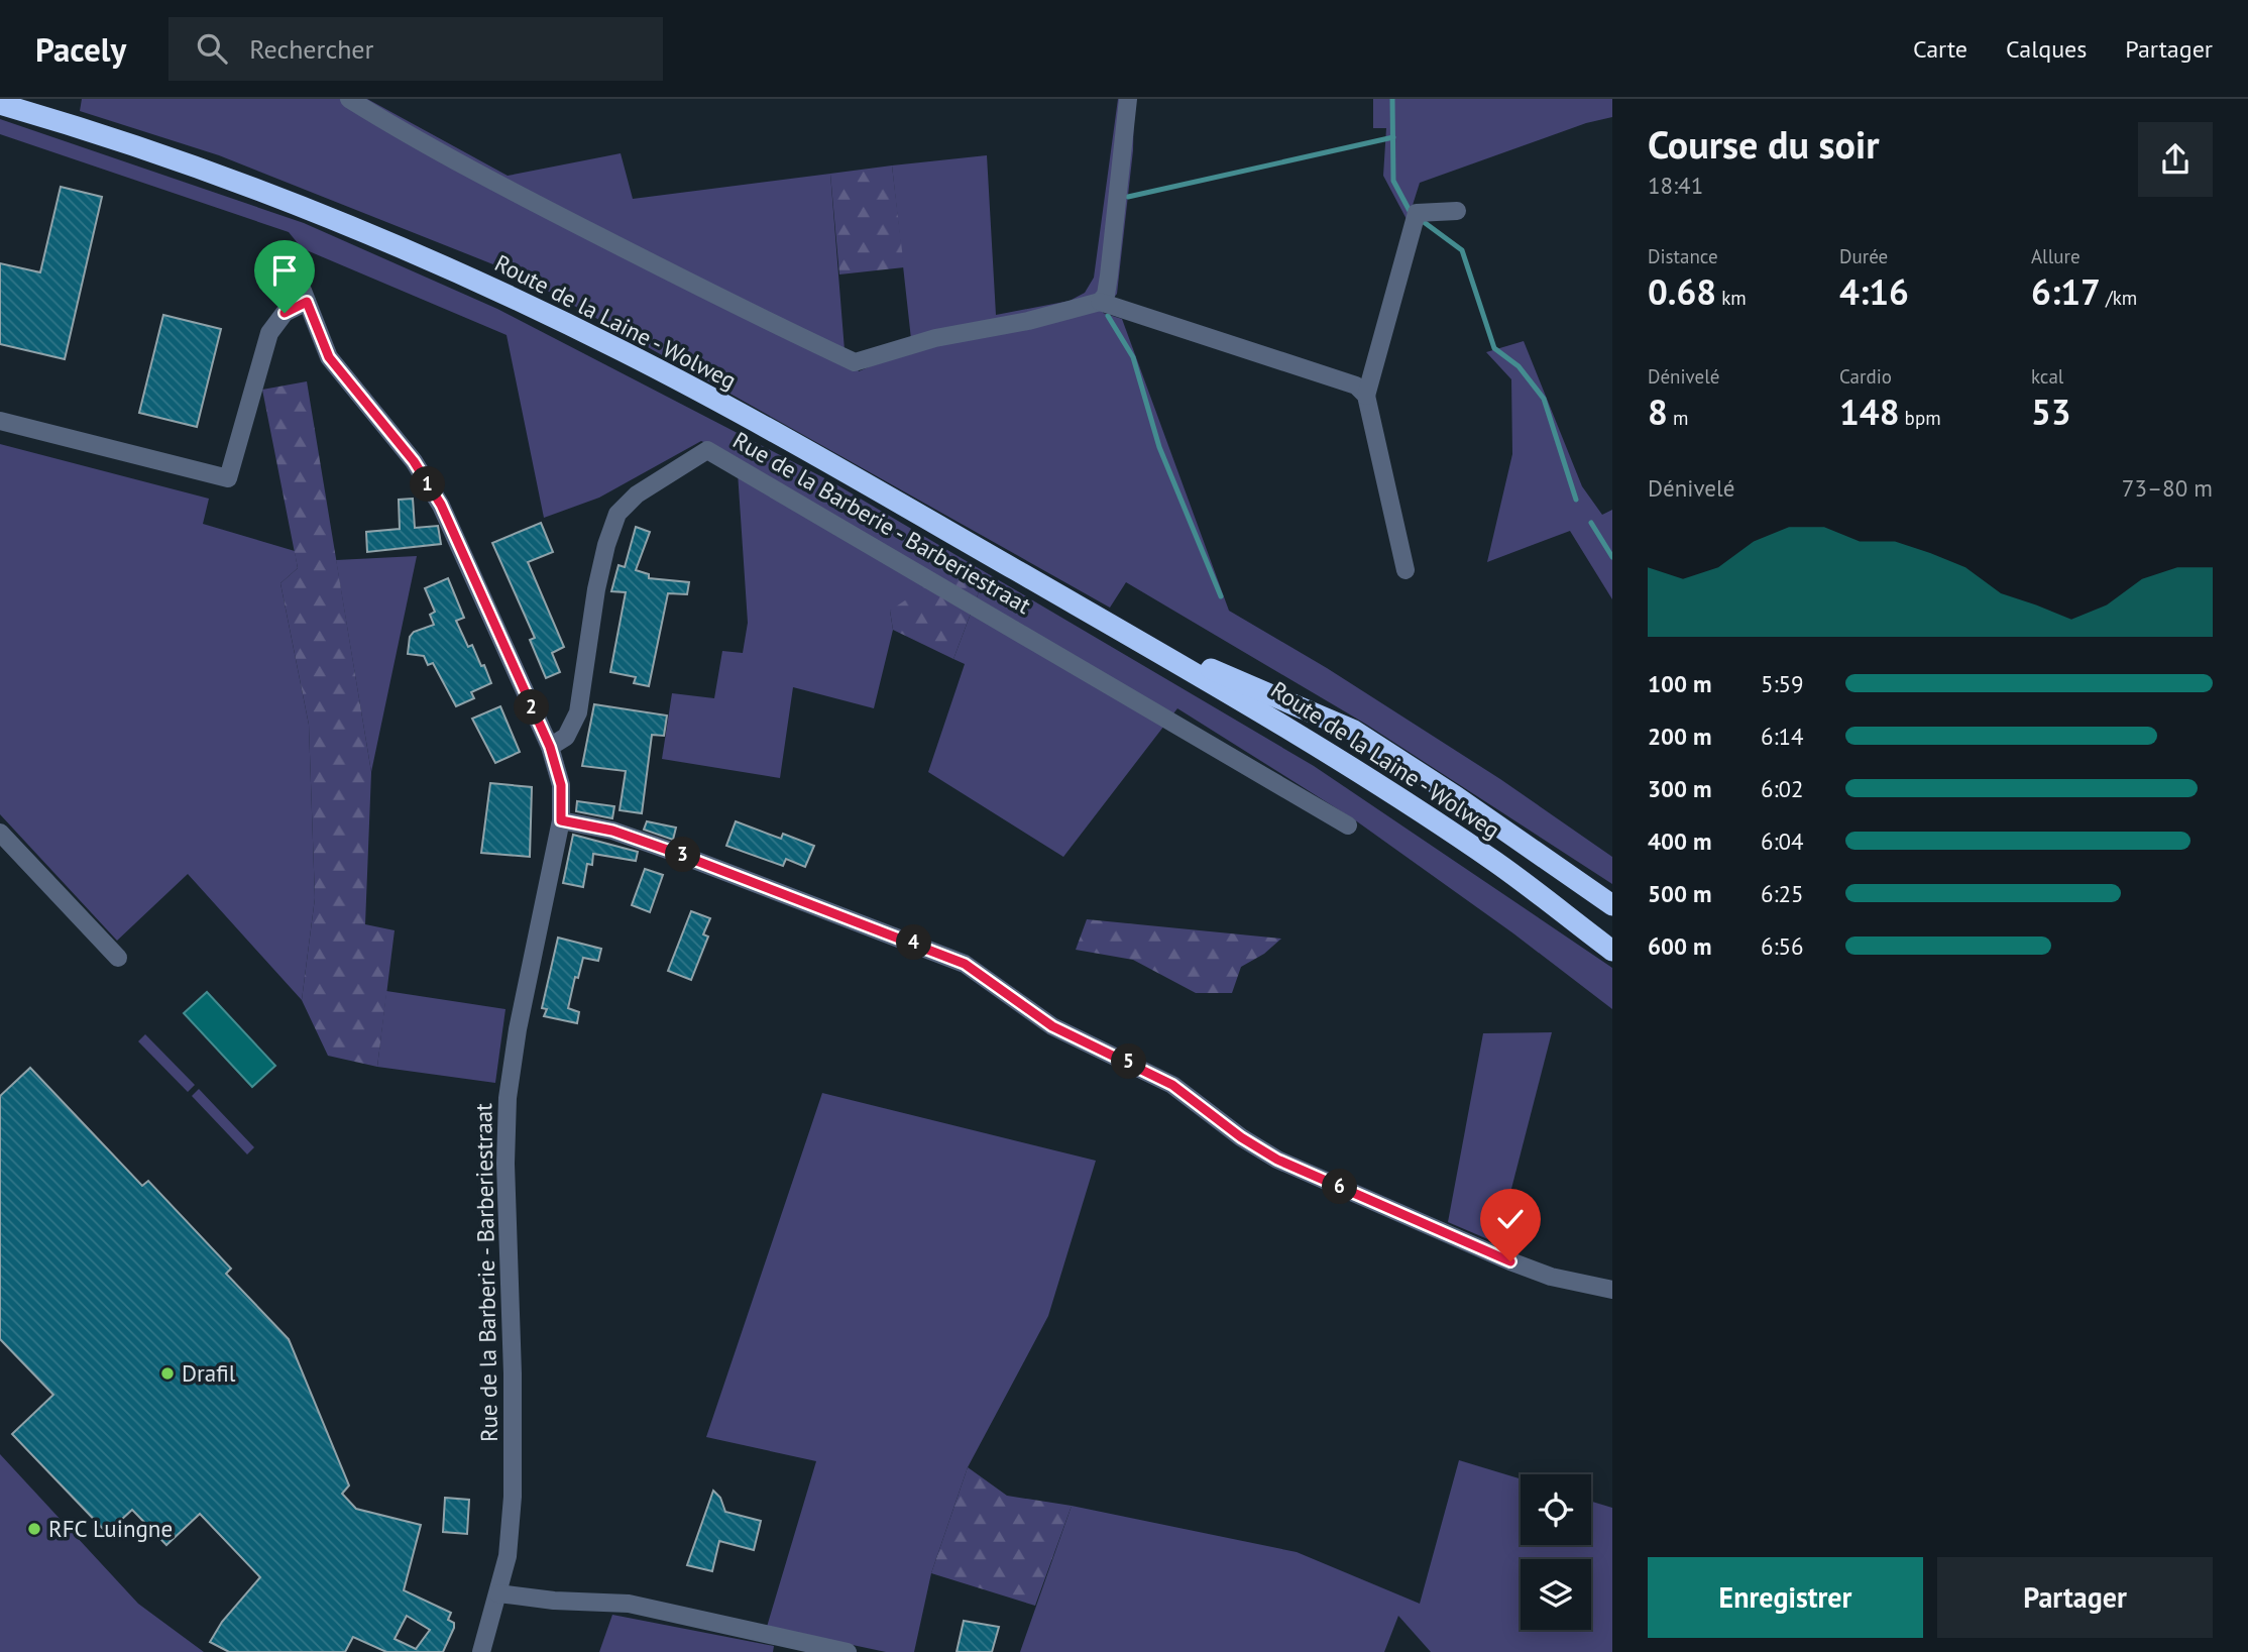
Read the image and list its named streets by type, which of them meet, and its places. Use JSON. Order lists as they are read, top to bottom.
{
  "streets": {
    "highway": ["Route de la Laine - Wolweg"],
    "street": ["Rue de la Barberie - Barberiestraat"]
  },
  "places": ["Drafil", "RFC Luingne"],
  "page": {
    "header": "Pacely",
    "search": "Rechercher",
    "nav": ["Carte", "Calques", "Partager"],
    "heading": ["Course du soir", "18:41"],
    "stats": [
      ["Distance", "0.68 km"],
      ["Durée", "4:16"],
      ["Allure", "6:17 /km"],
      ["Dénivelé", "8 m"],
      ["Cardio", "148 bpm"],
      ["kcal", "53"]
    ],
    "chart": ["Dénivelé", "73–80 m"],
    "pins": [
      "1",
      "2",
      "3",
      "4",
      "5",
      "6"
    ],
    "list": [
      {
        "name": "100 m",
        "note": "5:59"
      },
      {
        "name": "200 m",
        "note": "6:14"
      },
      {
        "name": "300 m",
        "note": "6:02"
      },
      {
        "name": "400 m",
        "note": "6:04"
      },
      {
        "name": "500 m",
        "note": "6:25"
      },
      {
        "name": "600 m",
        "note": "6:56"
      }
    ],
    "buttons": ["Enregistrer", "Partager"]
  }
}
